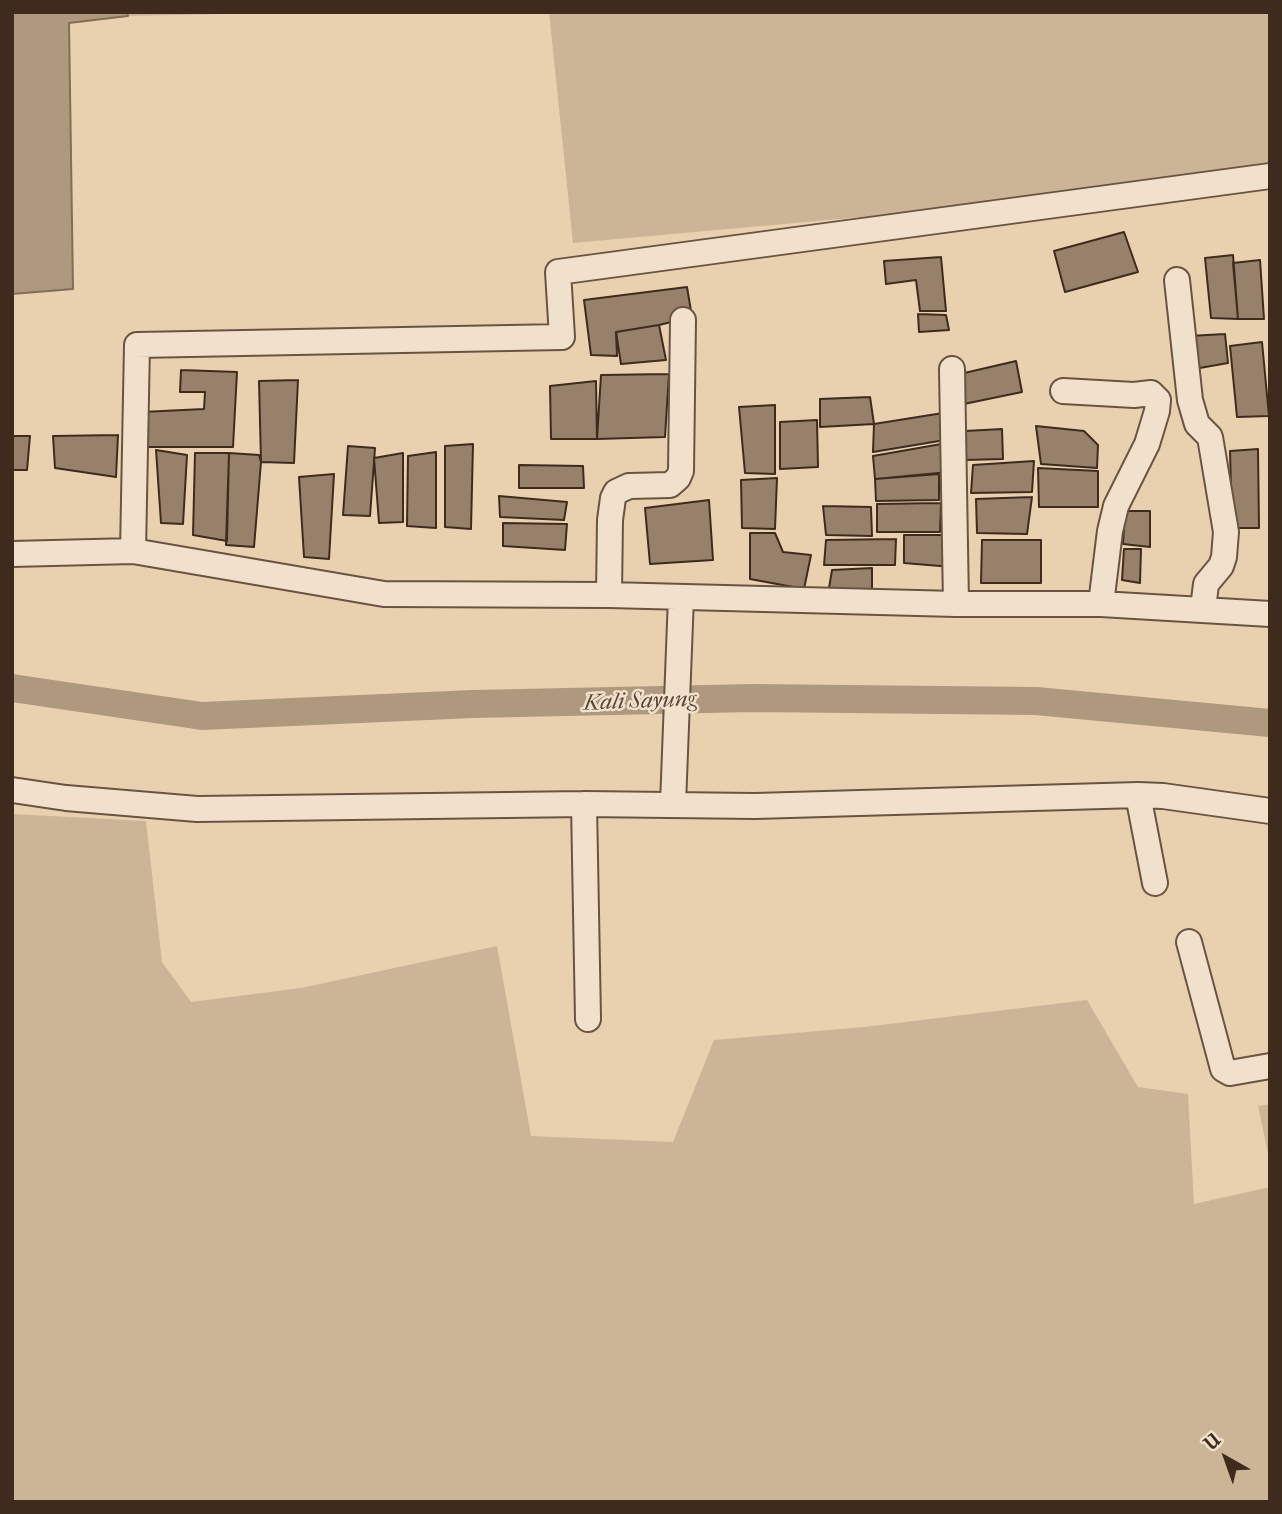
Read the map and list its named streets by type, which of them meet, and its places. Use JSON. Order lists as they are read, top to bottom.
{
  "water": ["Kali Sayung"],
  "north": "top left"
}
